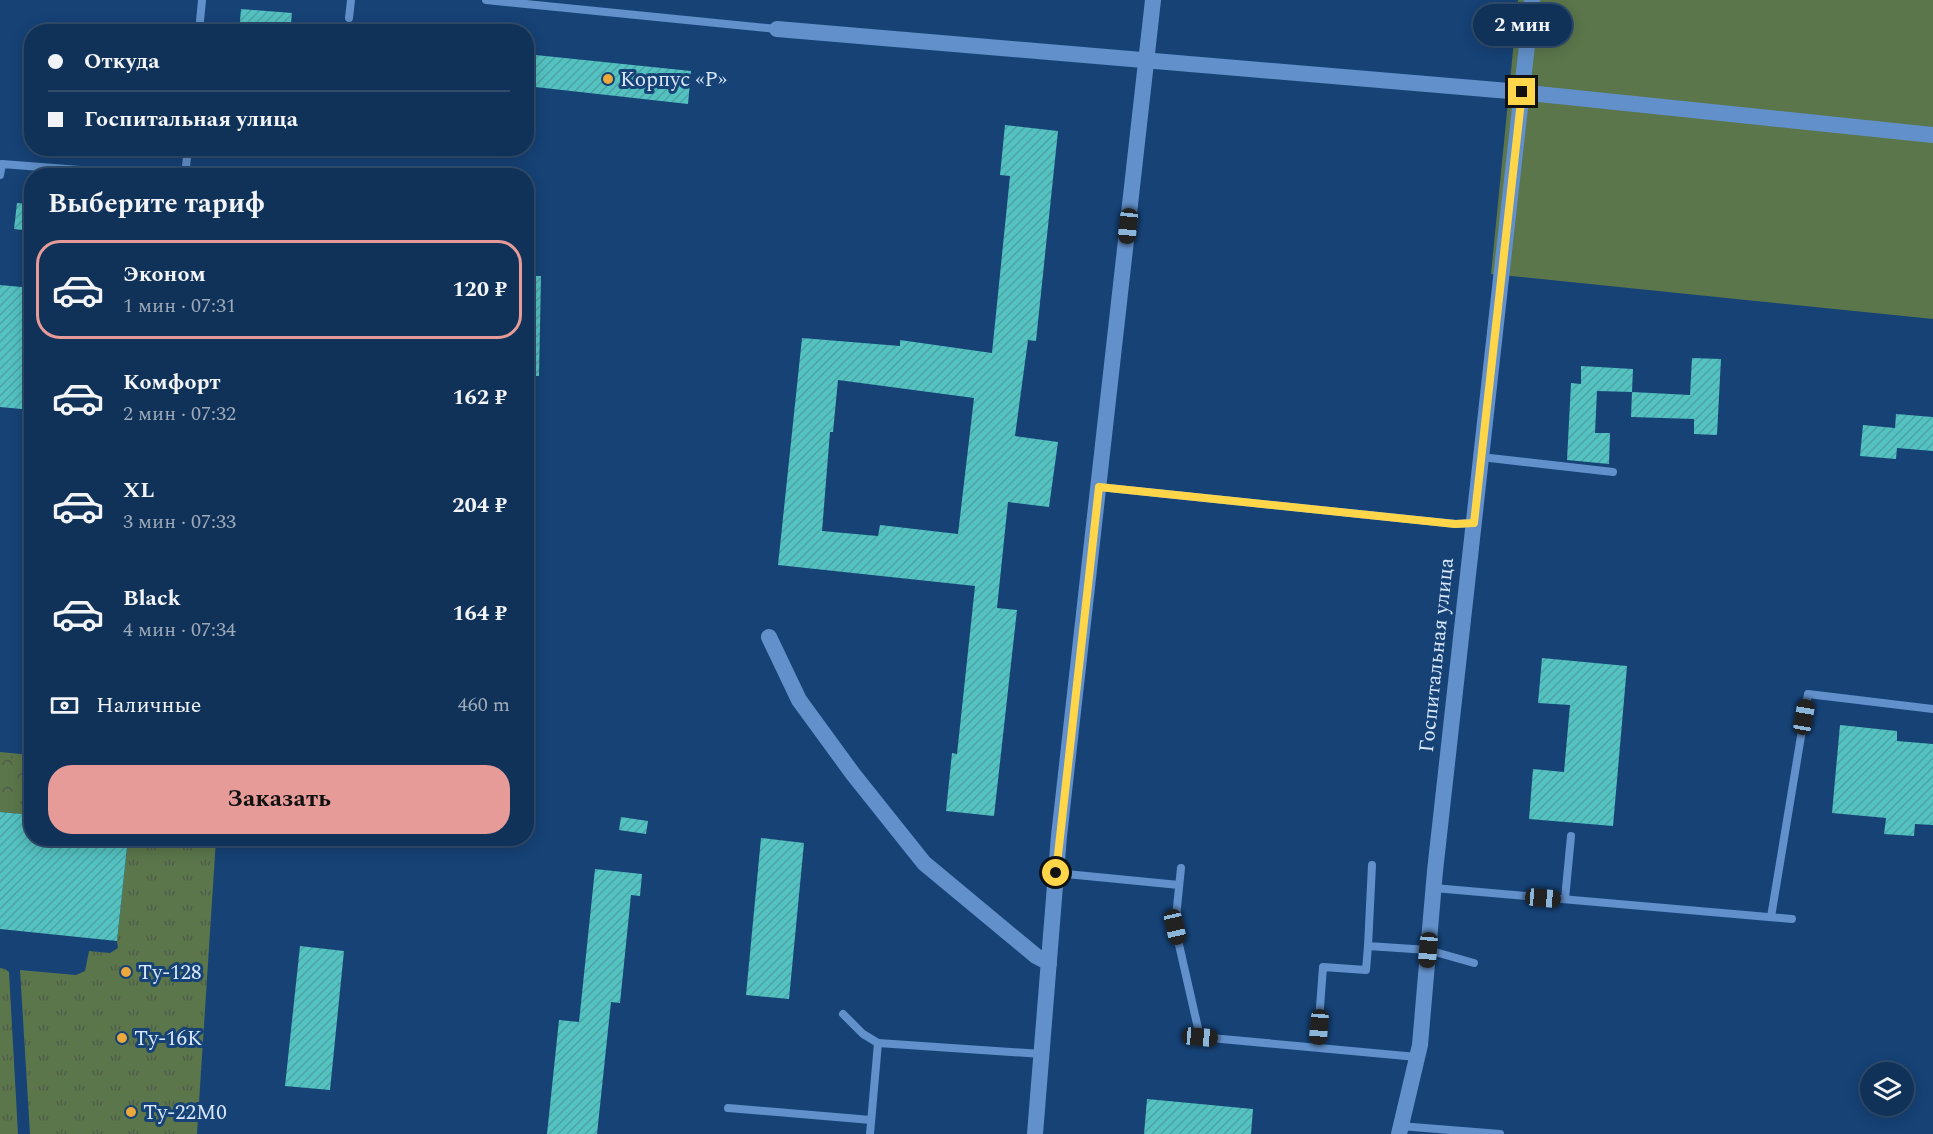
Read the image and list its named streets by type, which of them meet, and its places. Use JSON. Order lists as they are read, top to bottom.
{
  "streets": {
    "street": ["Госпитальная улица"]
  },
  "places": [
    "Корпус «Р»",
    "Ту-128",
    "Ту-16К",
    "Ту-22М0"
  ],
  "page": {
    "bubble": "2 мин",
    "banner": ["Откуда", "Госпитальная улица"],
    "heading": "Выберите тариф",
    "list": [
      {
        "name": "Эконом",
        "note": "1 мин · 07:31",
        "value": "120 ₽"
      },
      {
        "name": "Комфорт",
        "note": "2 мин · 07:32",
        "value": "162 ₽"
      },
      {
        "name": "XL",
        "note": "3 мин · 07:33",
        "value": "204 ₽"
      },
      {
        "name": "Black",
        "note": "4 мин · 07:34",
        "value": "164 ₽"
      }
    ],
    "pay": ["Наличные", "460 m"],
    "buttons": "Заказать"
  }
}
